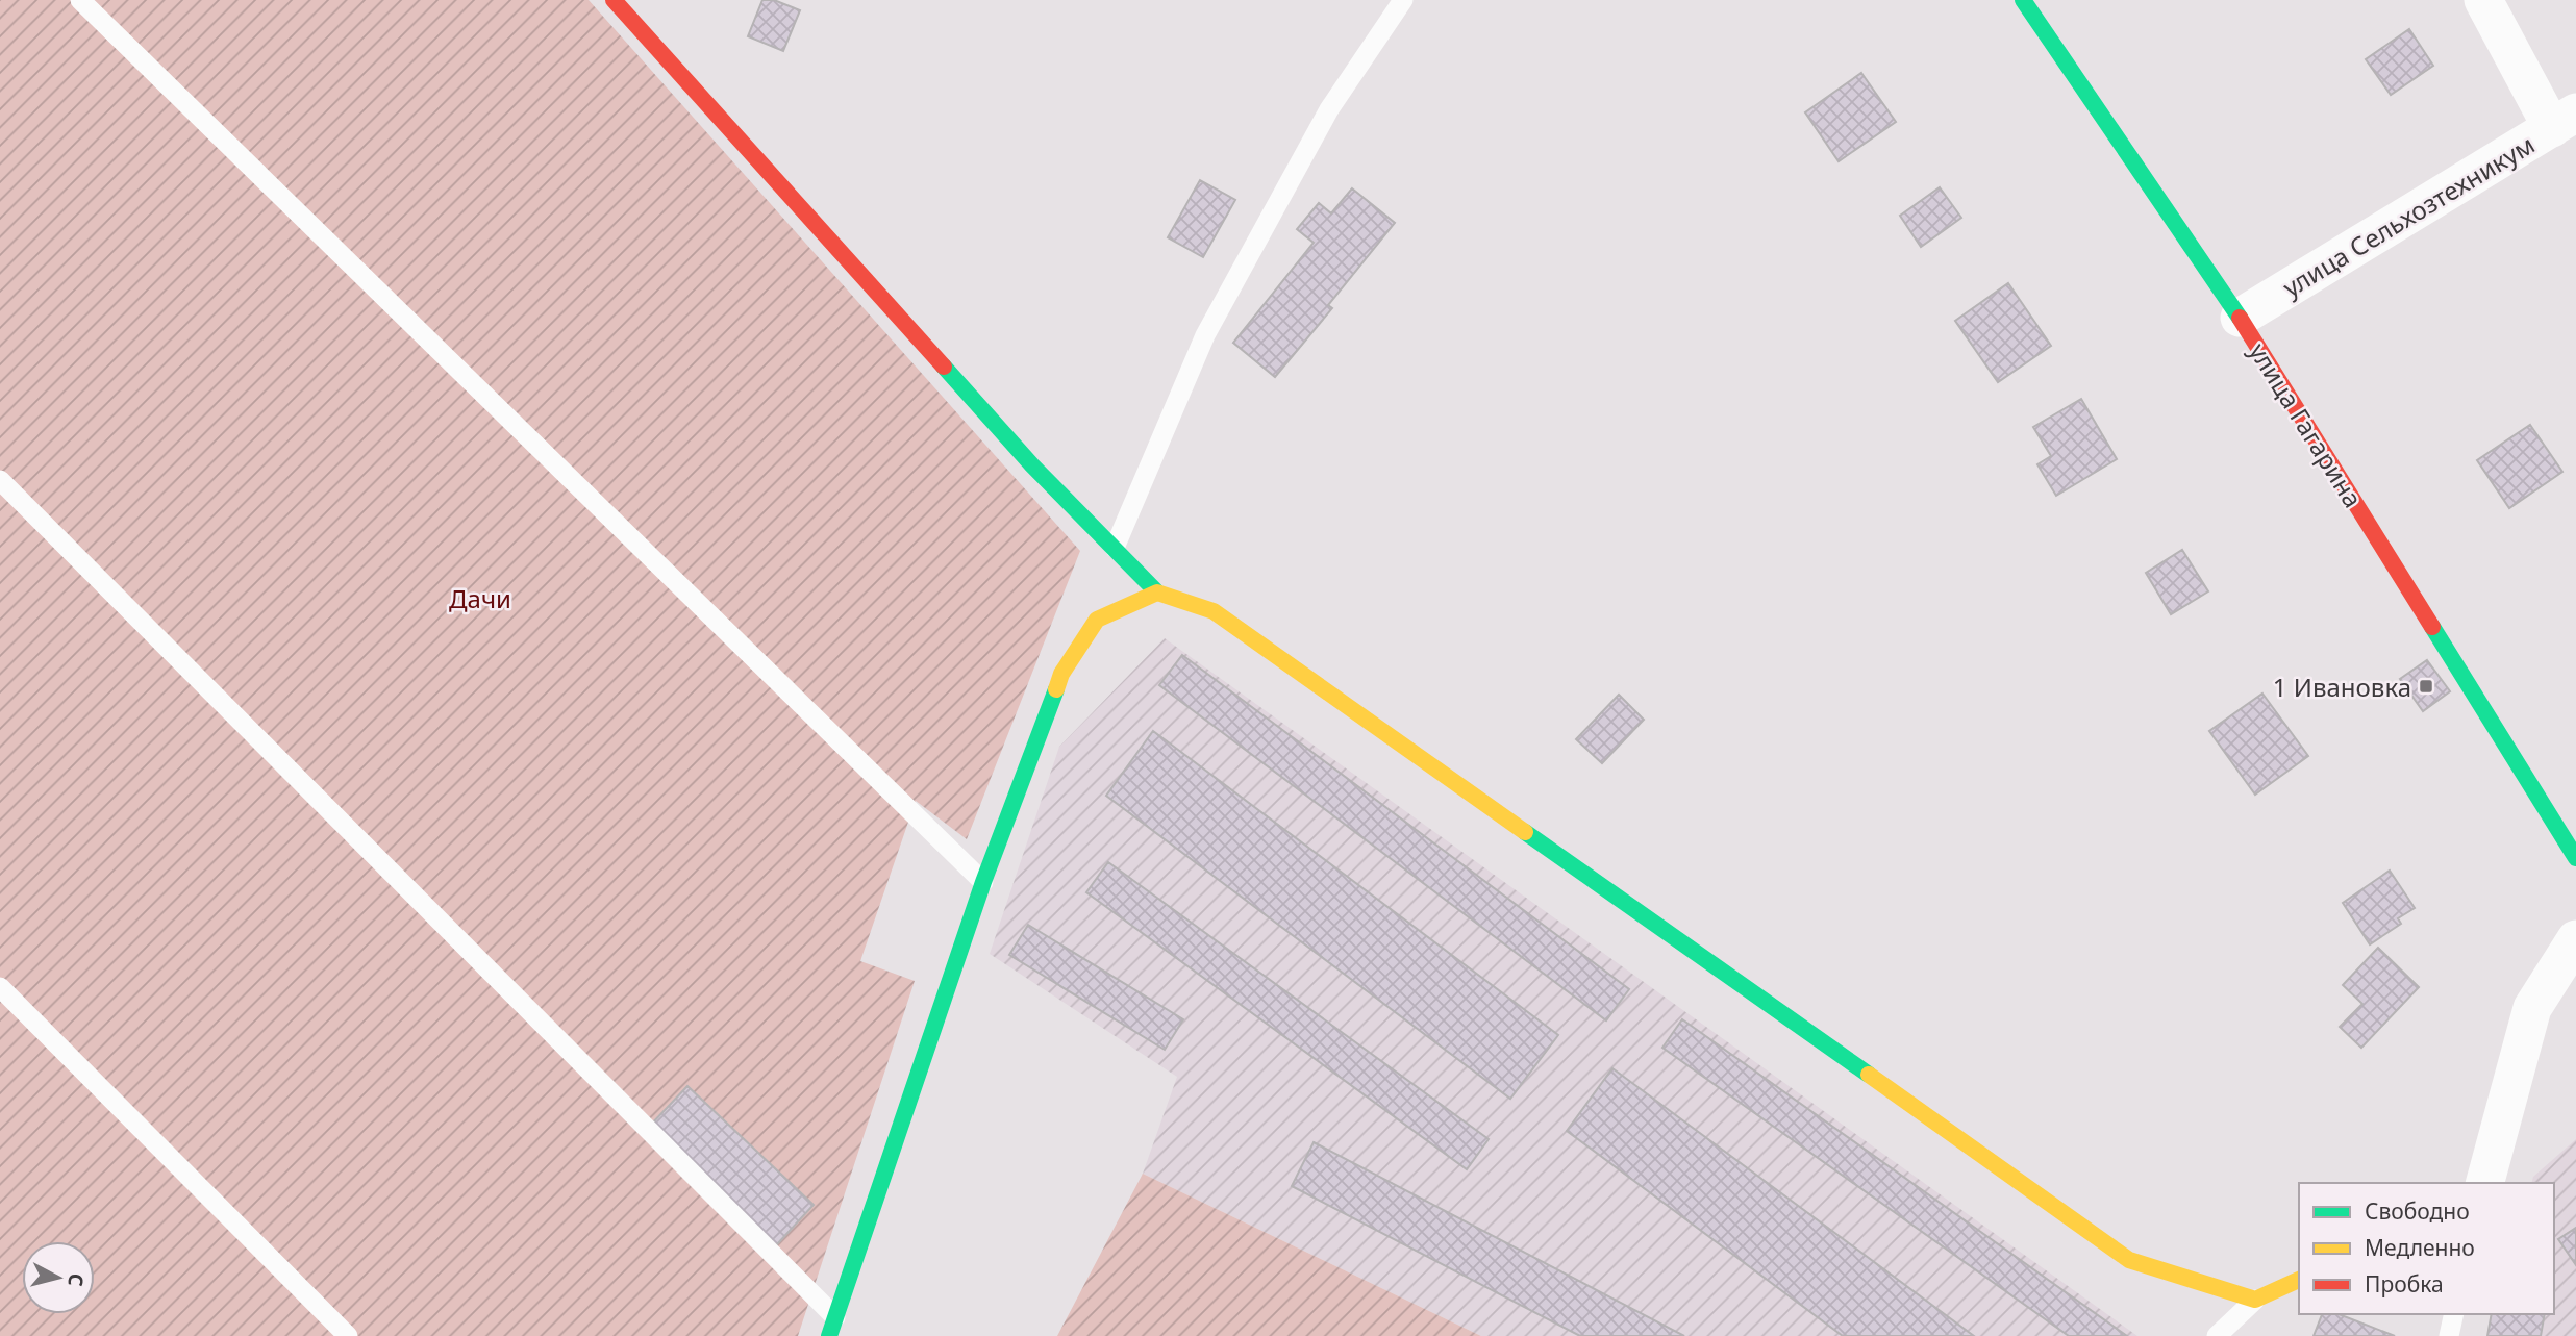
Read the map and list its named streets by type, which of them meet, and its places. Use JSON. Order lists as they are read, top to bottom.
{
  "streets": {
    "street": ["улица Сельхозтехникум", "улица Гагарина"]
  },
  "crossings": [
    ["улица Сельхозтехникум", "улица Гагарина"]
  ],
  "parks": ["Дачи"],
  "places": {
    "transit": ["1 Ивановка"]
  },
  "legend": ["Свободно", "Медленно", "Пробка"],
  "north": "right"
}
